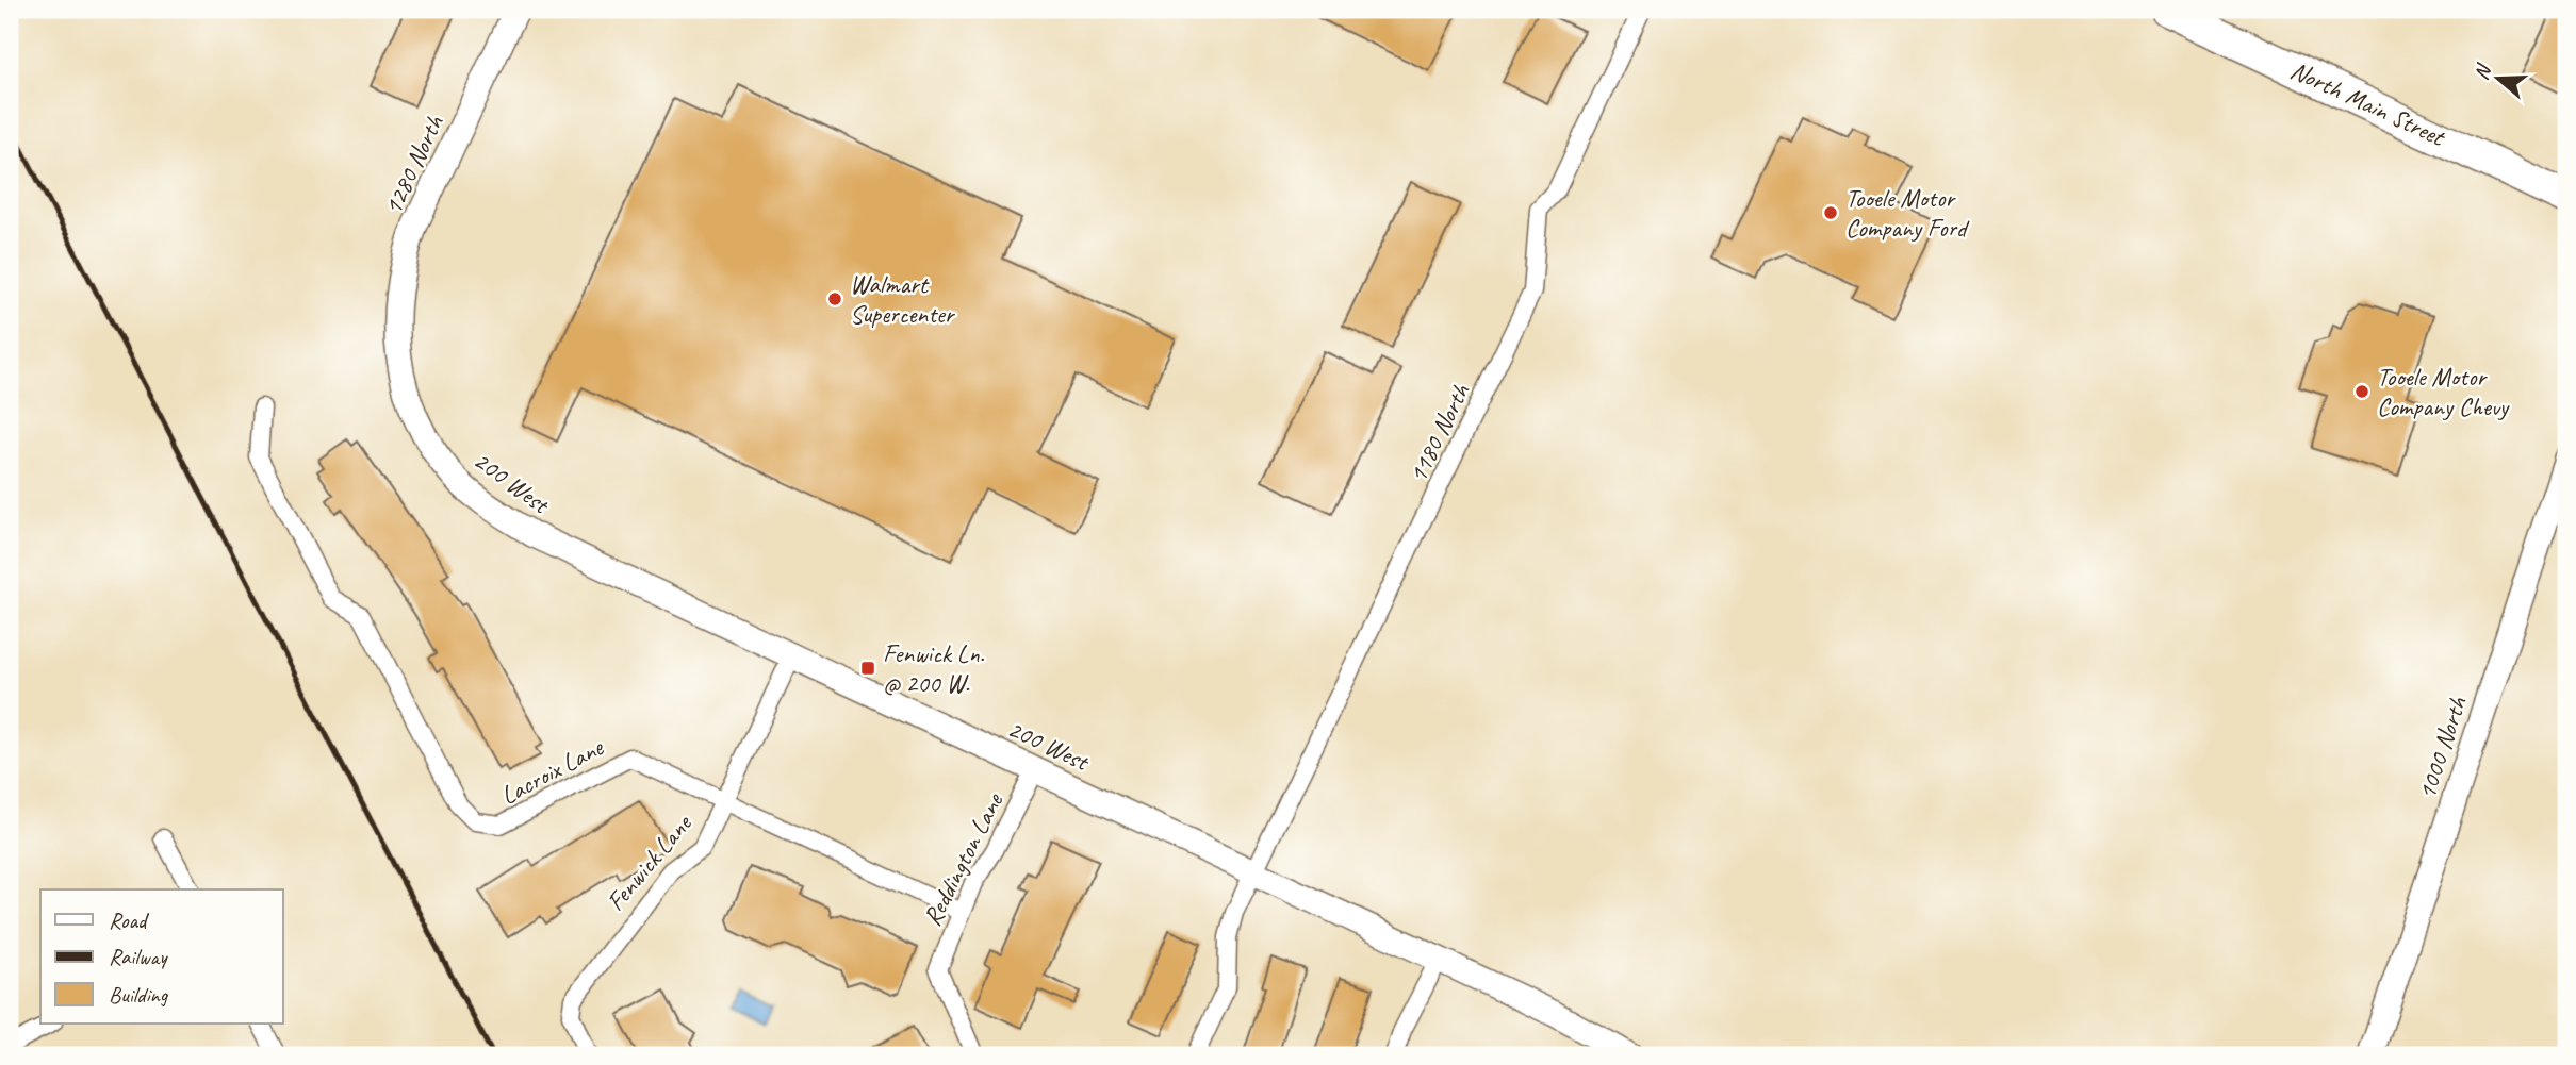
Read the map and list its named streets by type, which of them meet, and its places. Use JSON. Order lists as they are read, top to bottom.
{
  "streets": {
    "highway": ["North Main Street"],
    "street": [
      "1280 North",
      "1180 North",
      "200 West",
      "1000 North",
      "Lacroix Lane",
      "Reddington Lane",
      "Fenwick Lane"
    ]
  },
  "crossings": [
    ["1280 North", "200 West"],
    ["1180 North", "200 West"],
    ["200 West", "Reddington Lane"],
    ["200 West", "Fenwick Lane"],
    ["Lacroix Lane", "Reddington Lane"],
    ["Lacroix Lane", "Fenwick Lane"]
  ],
  "places": {
    "other": ["Tooele Motor Company Ford", "Walmart Supercenter", "Tooele Motor Company Chevy"],
    "transit": ["Fenwick Ln. @ 200 W."]
  },
  "legend": ["Road", "Railway", "Building"],
  "north": "left"
}
